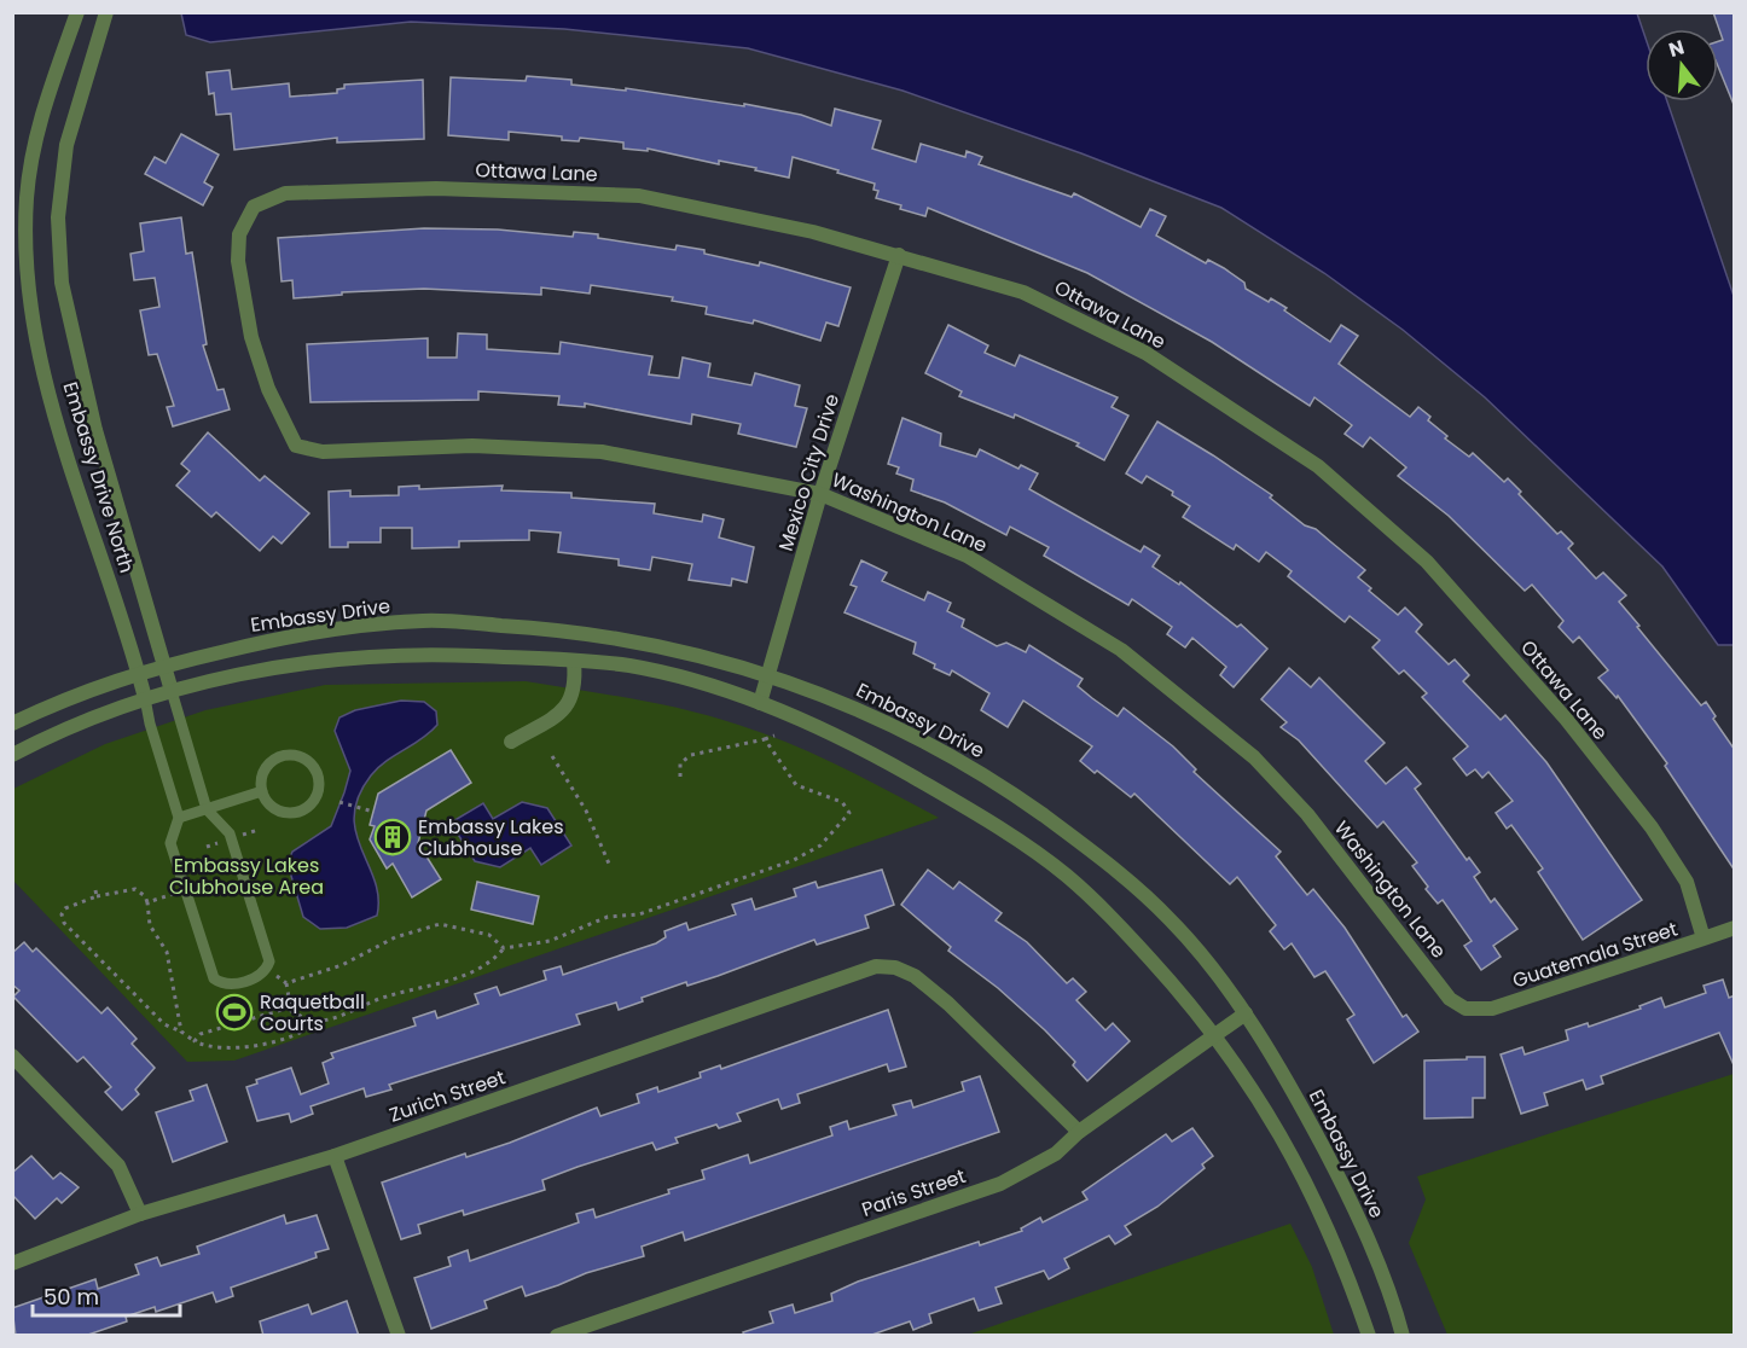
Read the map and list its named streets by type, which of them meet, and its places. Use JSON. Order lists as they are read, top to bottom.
{
  "streets": {
    "street": [
      "Ottawa Lane",
      "Mexico City Drive",
      "Embassy Drive North",
      "Washington Lane",
      "Embassy Drive",
      "Guatemala Street",
      "Zurich Street",
      "Paris Street"
    ]
  },
  "crossings": [
    ["Ottawa Lane", "Mexico City Drive"],
    ["Ottawa Lane", "Washington Lane"],
    ["Ottawa Lane", "Guatemala Street"],
    ["Mexico City Drive", "Washington Lane"],
    ["Mexico City Drive", "Embassy Drive"],
    ["Embassy Drive North", "Embassy Drive"],
    ["Washington Lane", "Guatemala Street"],
    ["Embassy Drive", "Paris Street"],
    ["Zurich Street", "Paris Street"]
  ],
  "parks": ["Embassy Lakes Clubhouse Area"],
  "places": {
    "building": ["Embassy Lakes Clubhouse"],
    "sports": ["Raquetball Courts"]
  },
  "scale_bar": "50 m",
  "north": "top"
}
